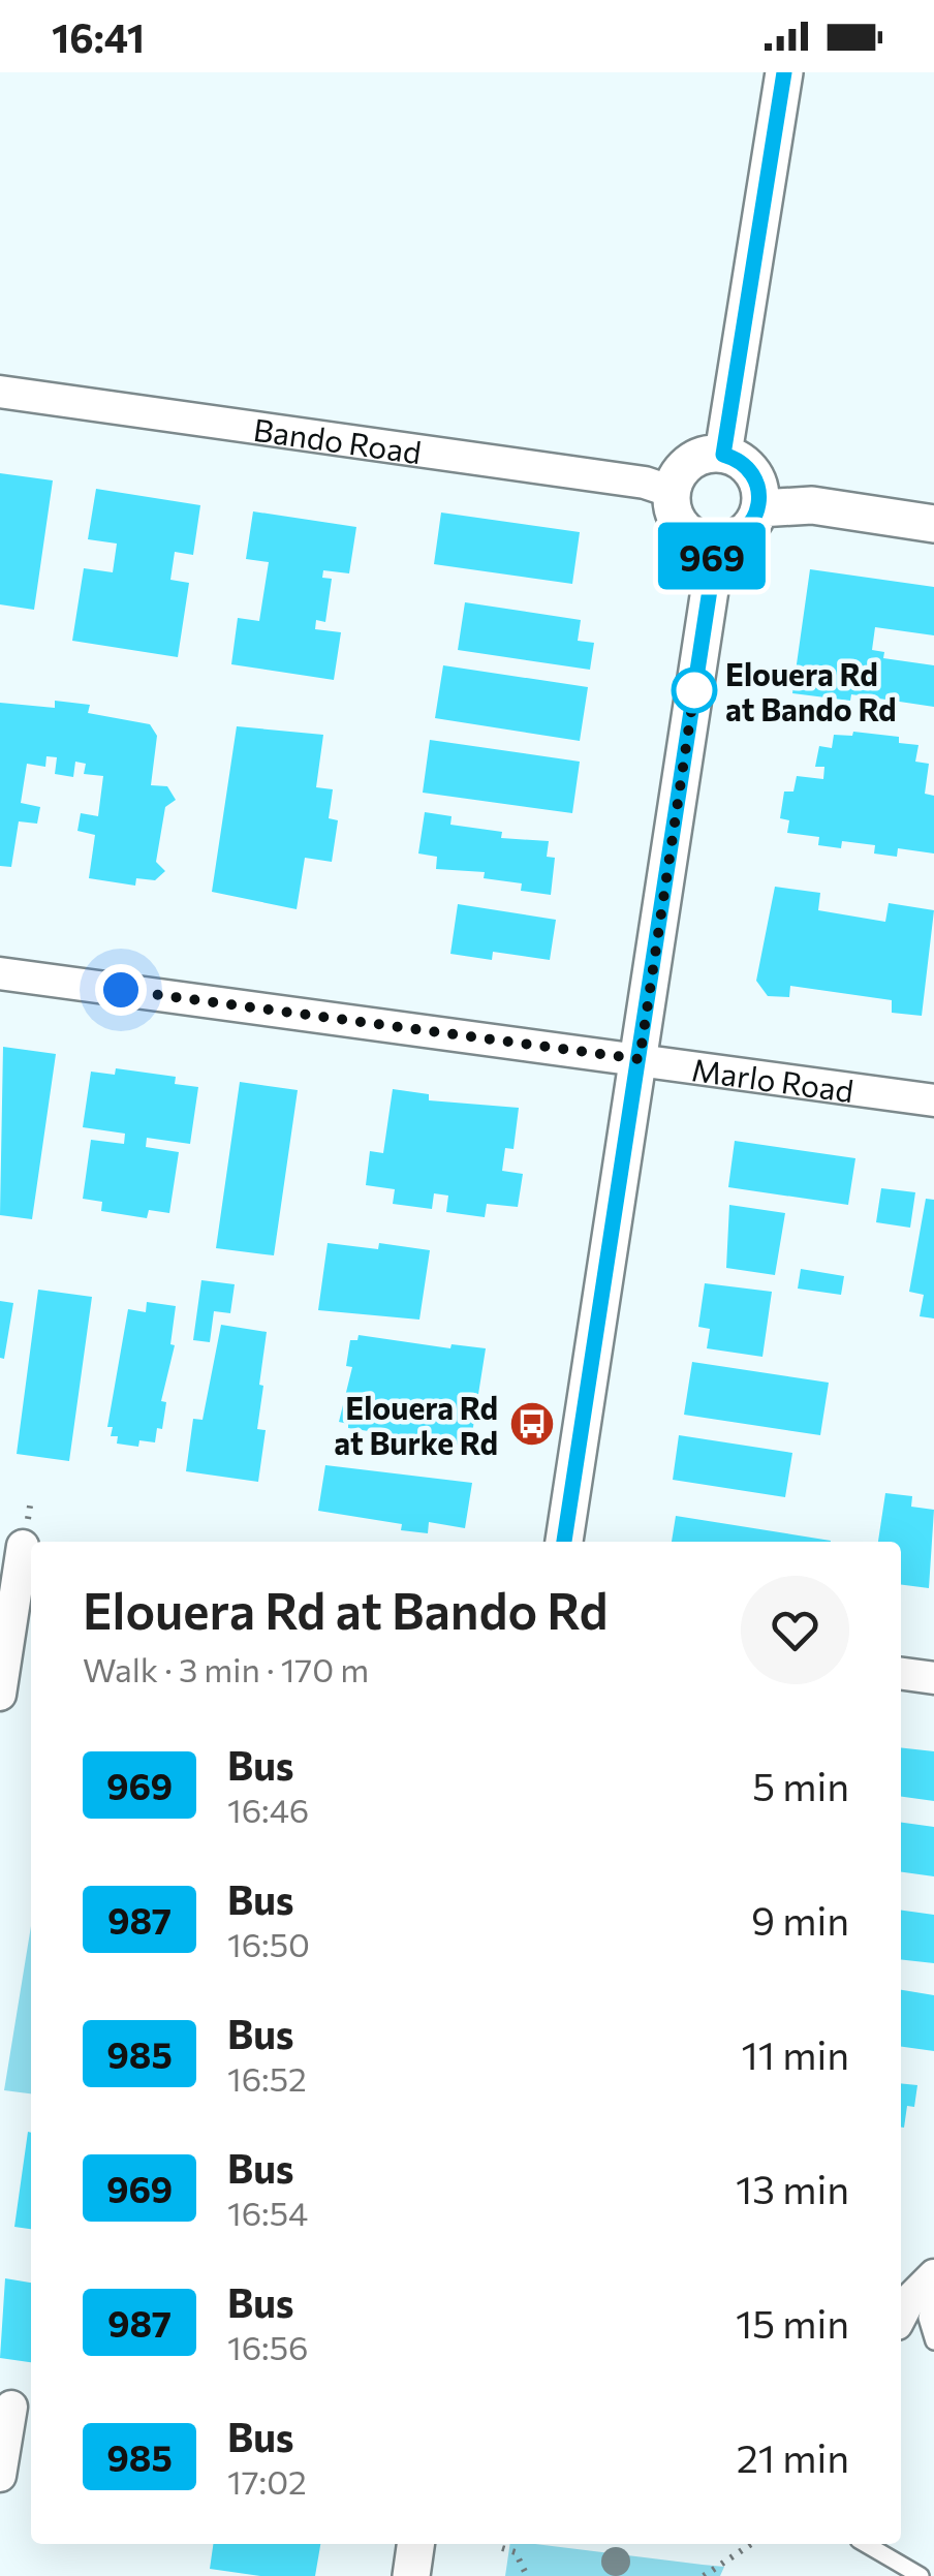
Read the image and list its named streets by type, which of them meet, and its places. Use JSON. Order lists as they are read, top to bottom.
{
  "streets": {
    "street": ["Bando Road", "Marlo Road"]
  },
  "places": {
    "other": ["Elouera Rd at Bando Rd"],
    "bus stop": ["Elouera Rd at Burke Rd"]
  },
  "lines": ["bus line 969"],
  "page": {
    "status": "16:41",
    "on_map": "969",
    "heading": ["Elouera Rd at Bando Rd", "Walk · 3 min · 170 m"],
    "list": [
      {
        "mark": "969",
        "name": "Bus",
        "note": "16:46",
        "value": "5 min"
      },
      {
        "mark": "987",
        "name": "Bus",
        "note": "16:50",
        "value": "9 min"
      },
      {
        "mark": "985",
        "name": "Bus",
        "note": "16:52",
        "value": "11 min"
      },
      {
        "mark": "969",
        "name": "Bus",
        "note": "16:54",
        "value": "13 min"
      },
      {
        "mark": "987",
        "name": "Bus",
        "note": "16:56",
        "value": "15 min"
      },
      {
        "mark": "985",
        "name": "Bus",
        "note": "17:02",
        "value": "21 min"
      }
    ]
  }
}
